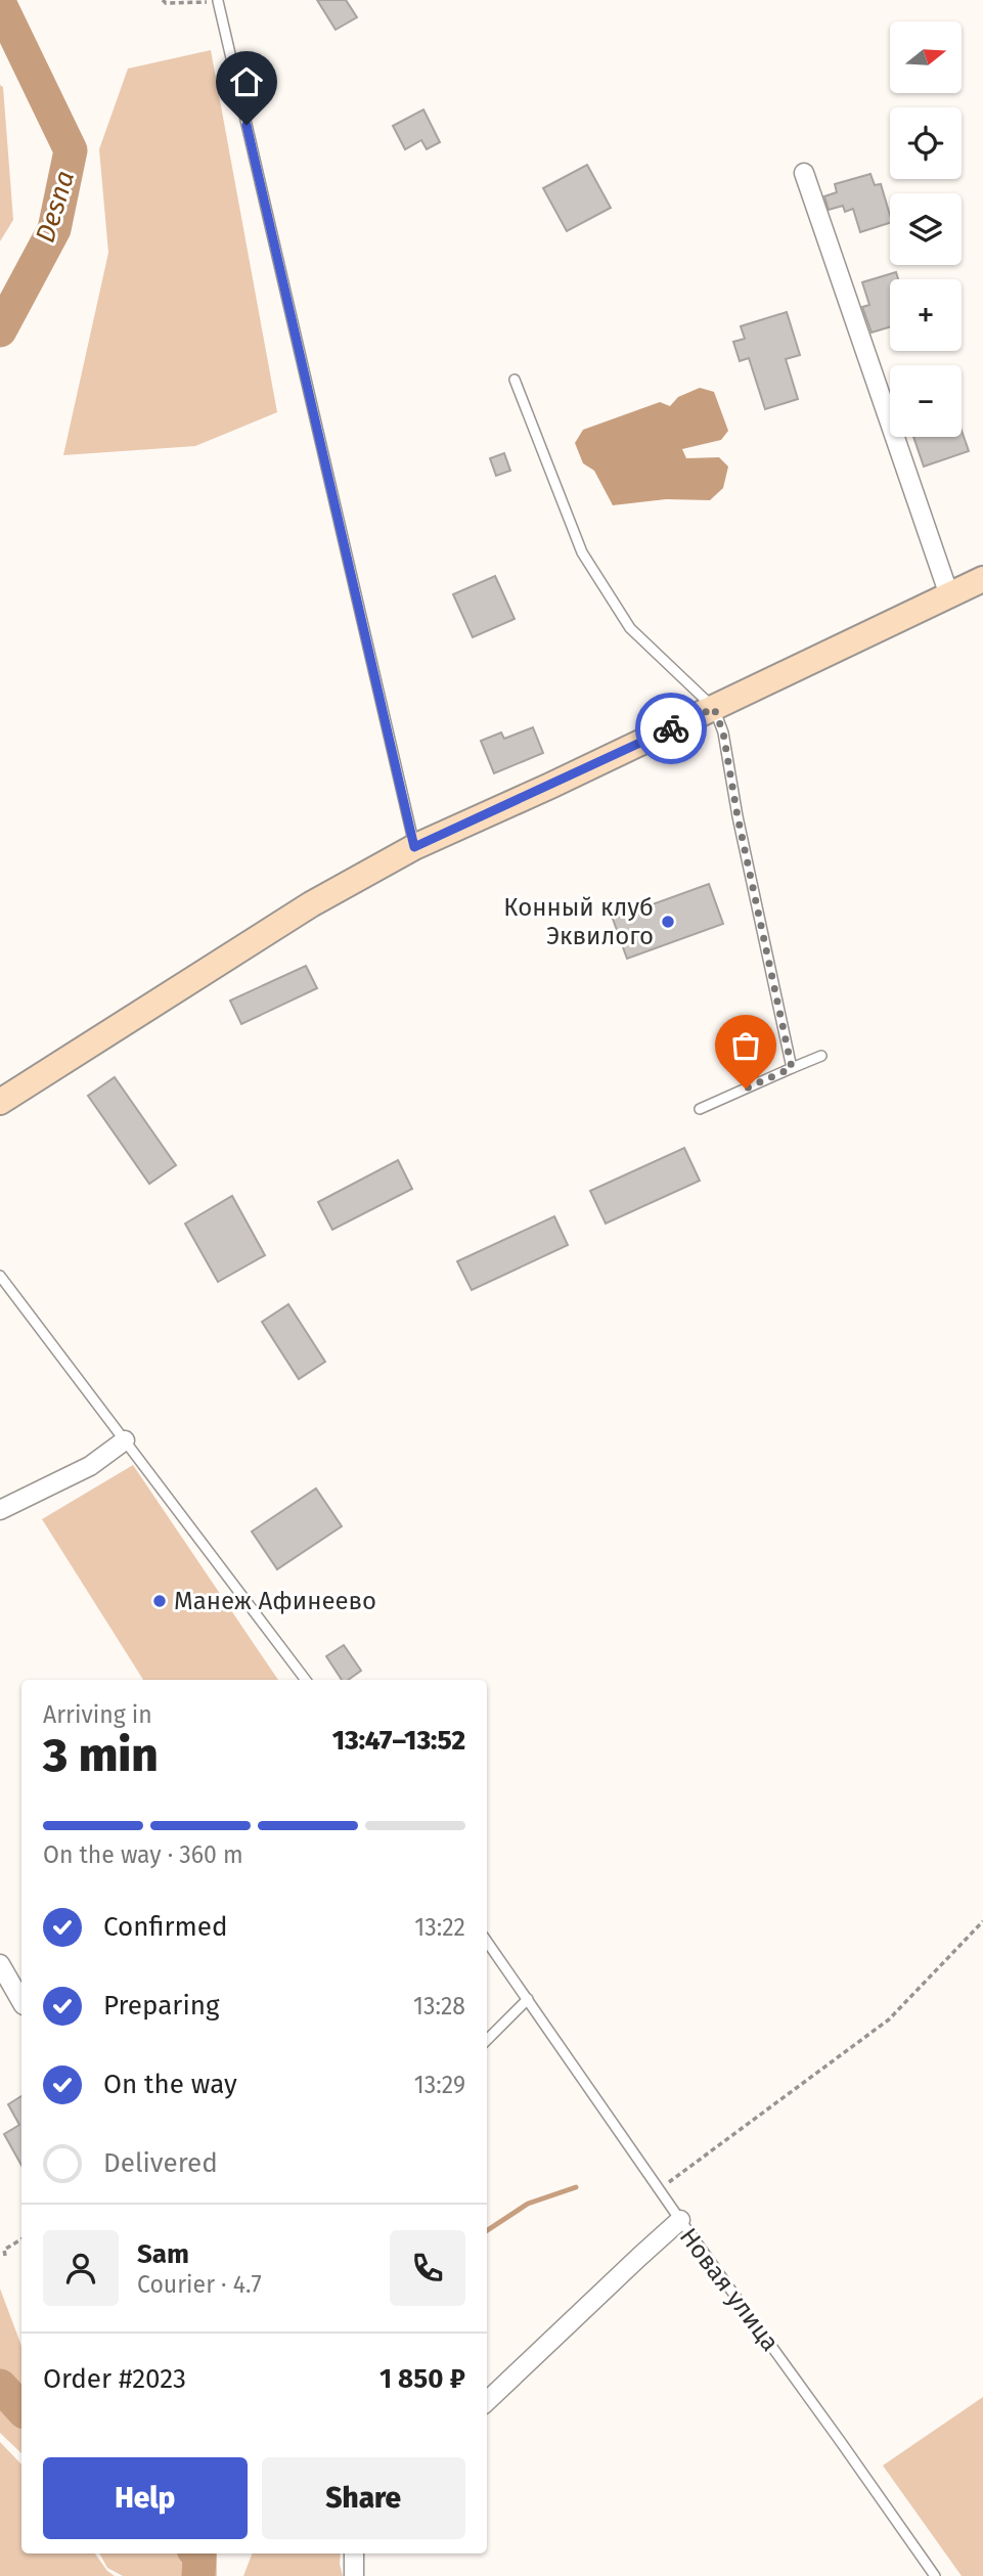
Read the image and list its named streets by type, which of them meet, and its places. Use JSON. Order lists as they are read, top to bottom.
{
  "streets": {
    "street": ["Новая улица"]
  },
  "water": ["Desna"],
  "places": ["Конный клуб Эквилого", "Манеж Афинеево"],
  "north": "right",
  "page": {
    "map_buttons": ["+", "−"],
    "heading": ["3 min", "Arriving in", "13:47–13:52"],
    "panel": [
      "Sam",
      "Courier · 4.7",
      "Order #2023",
      "1 850 ₽"
    ],
    "bar": "On the way · 360 m",
    "list": [
      ["Confirmed", "13:22"],
      ["Preparing", "13:28"],
      ["On the way", "13:29"],
      "Delivered"
    ],
    "buttons": ["Help", "Share"]
  }
}
